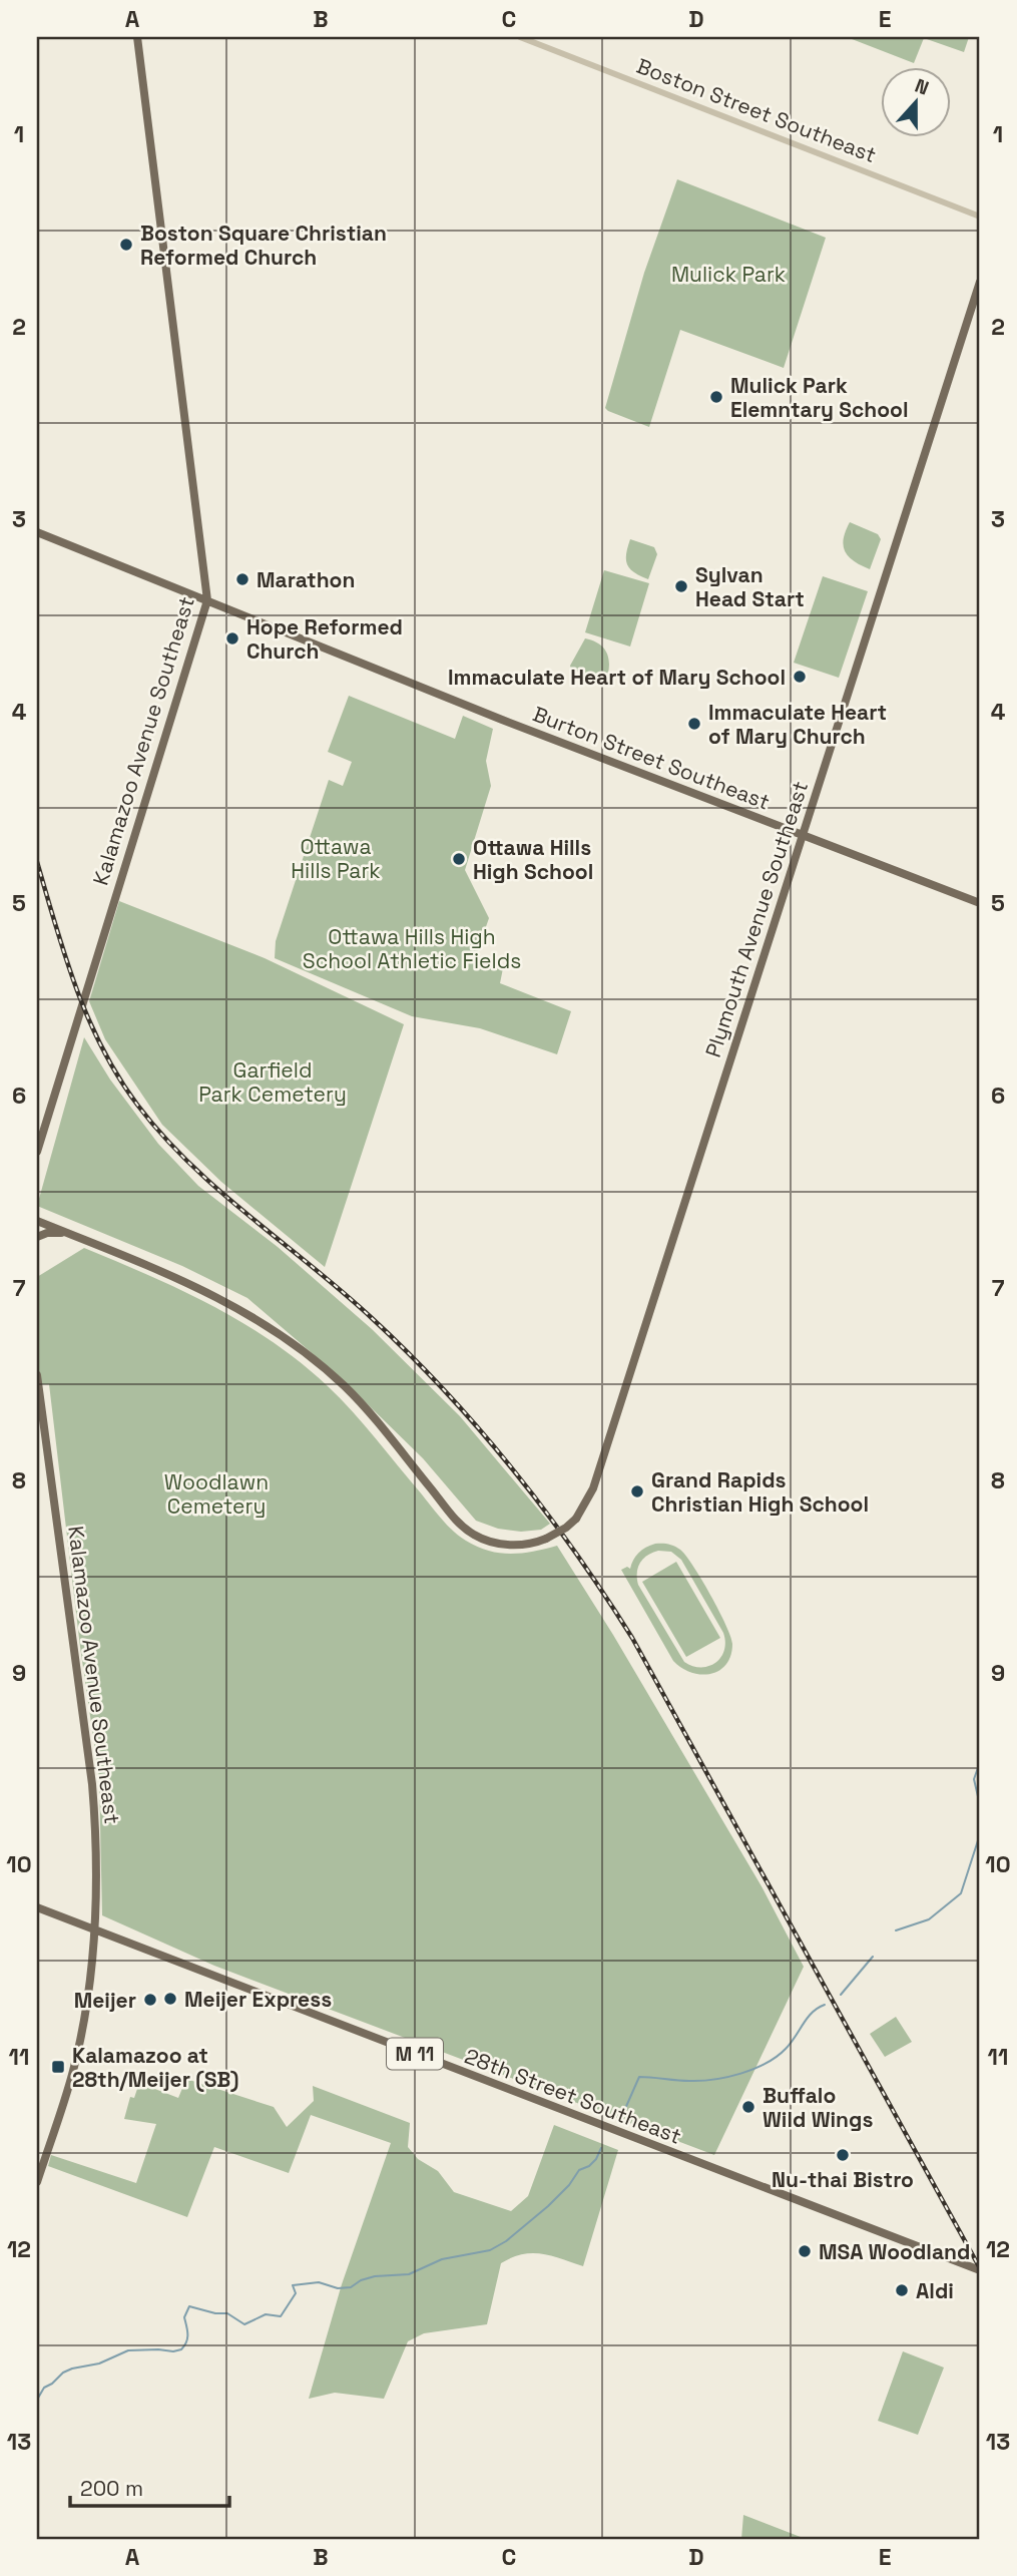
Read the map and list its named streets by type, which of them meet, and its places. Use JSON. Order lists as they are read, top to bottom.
{
  "streets": {
    "main road": [
      "Kalamazoo Avenue Southeast",
      "Burton Street Southeast",
      "Plymouth Avenue Southeast",
      "M 11",
      "28th Street Southeast"
    ],
    "street": ["Boston Street Southeast"]
  },
  "crossings": [
    ["Kalamazoo Avenue Southeast", "Burton Street Southeast"],
    ["Kalamazoo Avenue Southeast", "28th Street Southeast"],
    ["Burton Street Southeast", "Plymouth Avenue Southeast"]
  ],
  "parks": [
    "Mulick Park",
    "Ottawa Hills Park",
    "Ottawa Hills High School Athletic Fields",
    "Garfield Park Cemetery",
    "Woodlawn Cemetery"
  ],
  "places": {
    "other": [
      "Boston Square Christian Reformed Church",
      "Mulick Park Elemntary School",
      "Marathon",
      "Sylvan Head Start",
      "Hope Reformed Church",
      "Immaculate Heart of Mary School",
      "Immaculate Heart of Mary Church",
      "Ottawa Hills High School",
      "Grand Rapids Christian High School",
      "Meijer Express",
      "Meijer",
      "Buffalo Wild Wings",
      "Nu-thai Bistro",
      "MSA Woodland",
      "Aldi"
    ],
    "transit": ["Kalamazoo at 28th/Meijer (SB)"]
  },
  "scale_bar": "200 m",
  "north": "top",
  "grid": {
    "columns": [
      "A",
      "B",
      "C",
      "D",
      "E"
    ],
    "rows": [
      "1",
      "2",
      "3",
      "4",
      "5",
      "6",
      "7",
      "8",
      "9",
      "10",
      "11",
      "12",
      "13"
    ]
  }
}
